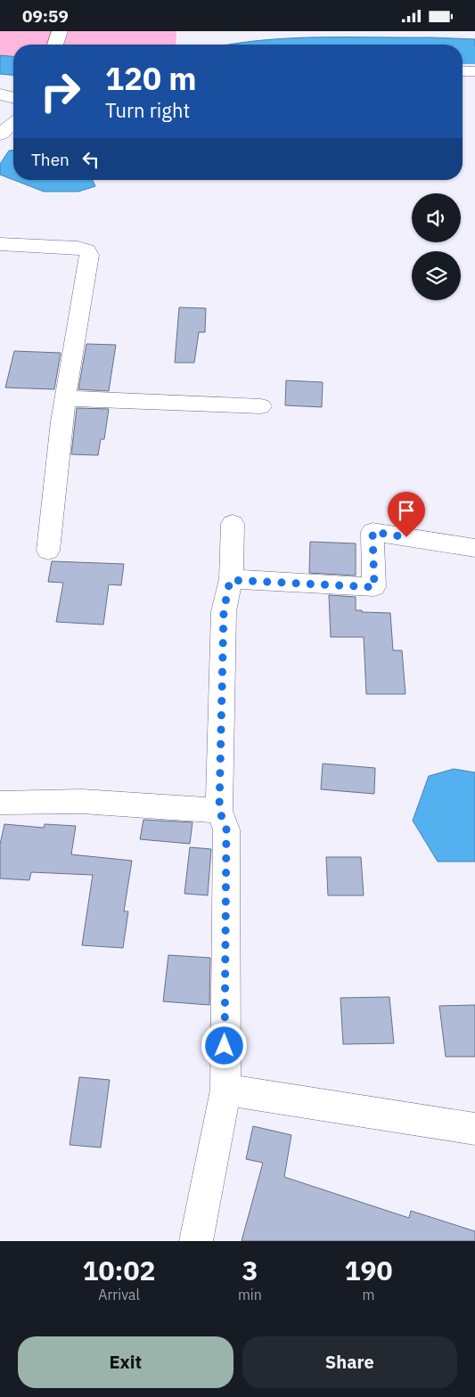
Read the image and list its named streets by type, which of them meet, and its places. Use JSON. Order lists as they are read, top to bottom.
{
  "page": {
    "status": "09:59",
    "turn": ["120 m", "Turn right"],
    "then": "Then",
    "eta": [
      "10:02",
      "Arrival",
      "3",
      "min",
      "190",
      "m"
    ],
    "buttons": ["Exit", "Share"]
  }
}
